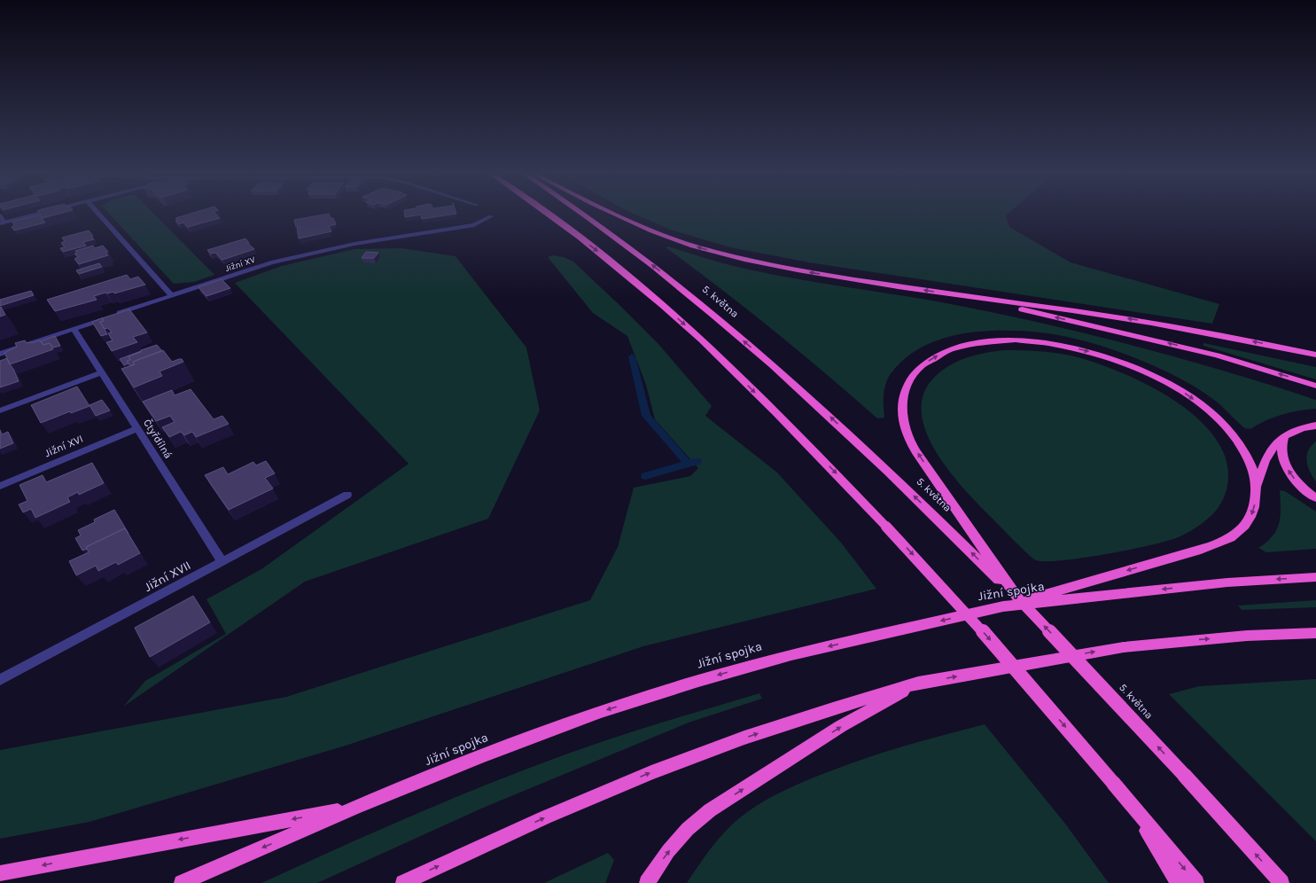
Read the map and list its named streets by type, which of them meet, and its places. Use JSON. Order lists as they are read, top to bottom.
{
  "streets": {
    "highway": ["5. května", "Jižní spojka"],
    "street": [
      "Jižní XV",
      "Čtyřdílná",
      "Jižní XVI",
      "Jižní XVII"
    ]
  },
  "crossings": [
    ["Jižní XV", "Čtyřdílná"],
    ["Čtyřdílná", "Jižní XVI"],
    ["Čtyřdílná", "Jižní XVII"]
  ]
}
